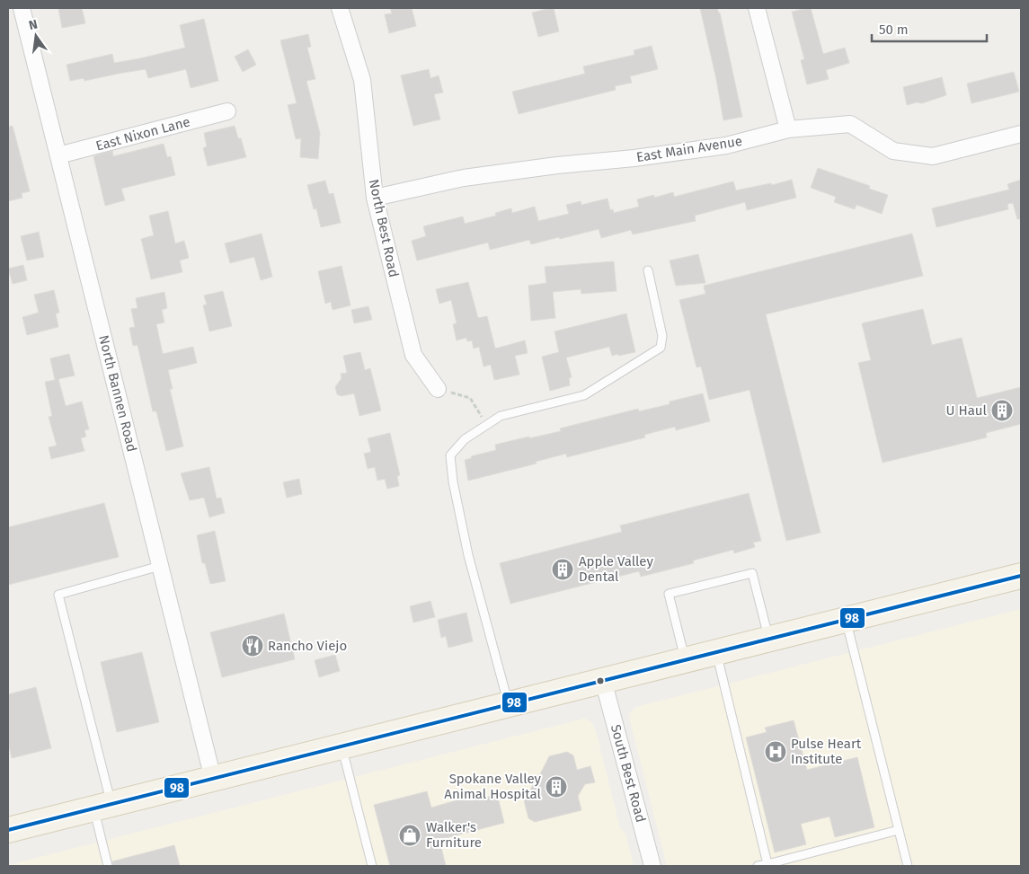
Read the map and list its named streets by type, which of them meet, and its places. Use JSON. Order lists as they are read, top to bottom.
{
  "streets": {
    "street": [
      "East Nixon Lane",
      "East Main Avenue",
      "North Best Road",
      "North Bannen Road",
      "South Best Road"
    ]
  },
  "crossings": [
    ["East Nixon Lane", "North Bannen Road"],
    ["East Main Avenue", "North Best Road"]
  ],
  "places": {
    "building": ["U Haul", "Apple Valley Dental", "Spokane Valley Animal Hospital"],
    "restaurant": ["Rancho Viejo"],
    "hospital": ["Pulse Heart Institute"],
    "shop": ["Walker's Furniture"]
  },
  "lines": ["transit line 98"],
  "scale_bar": "50 m",
  "north": "top"
}
